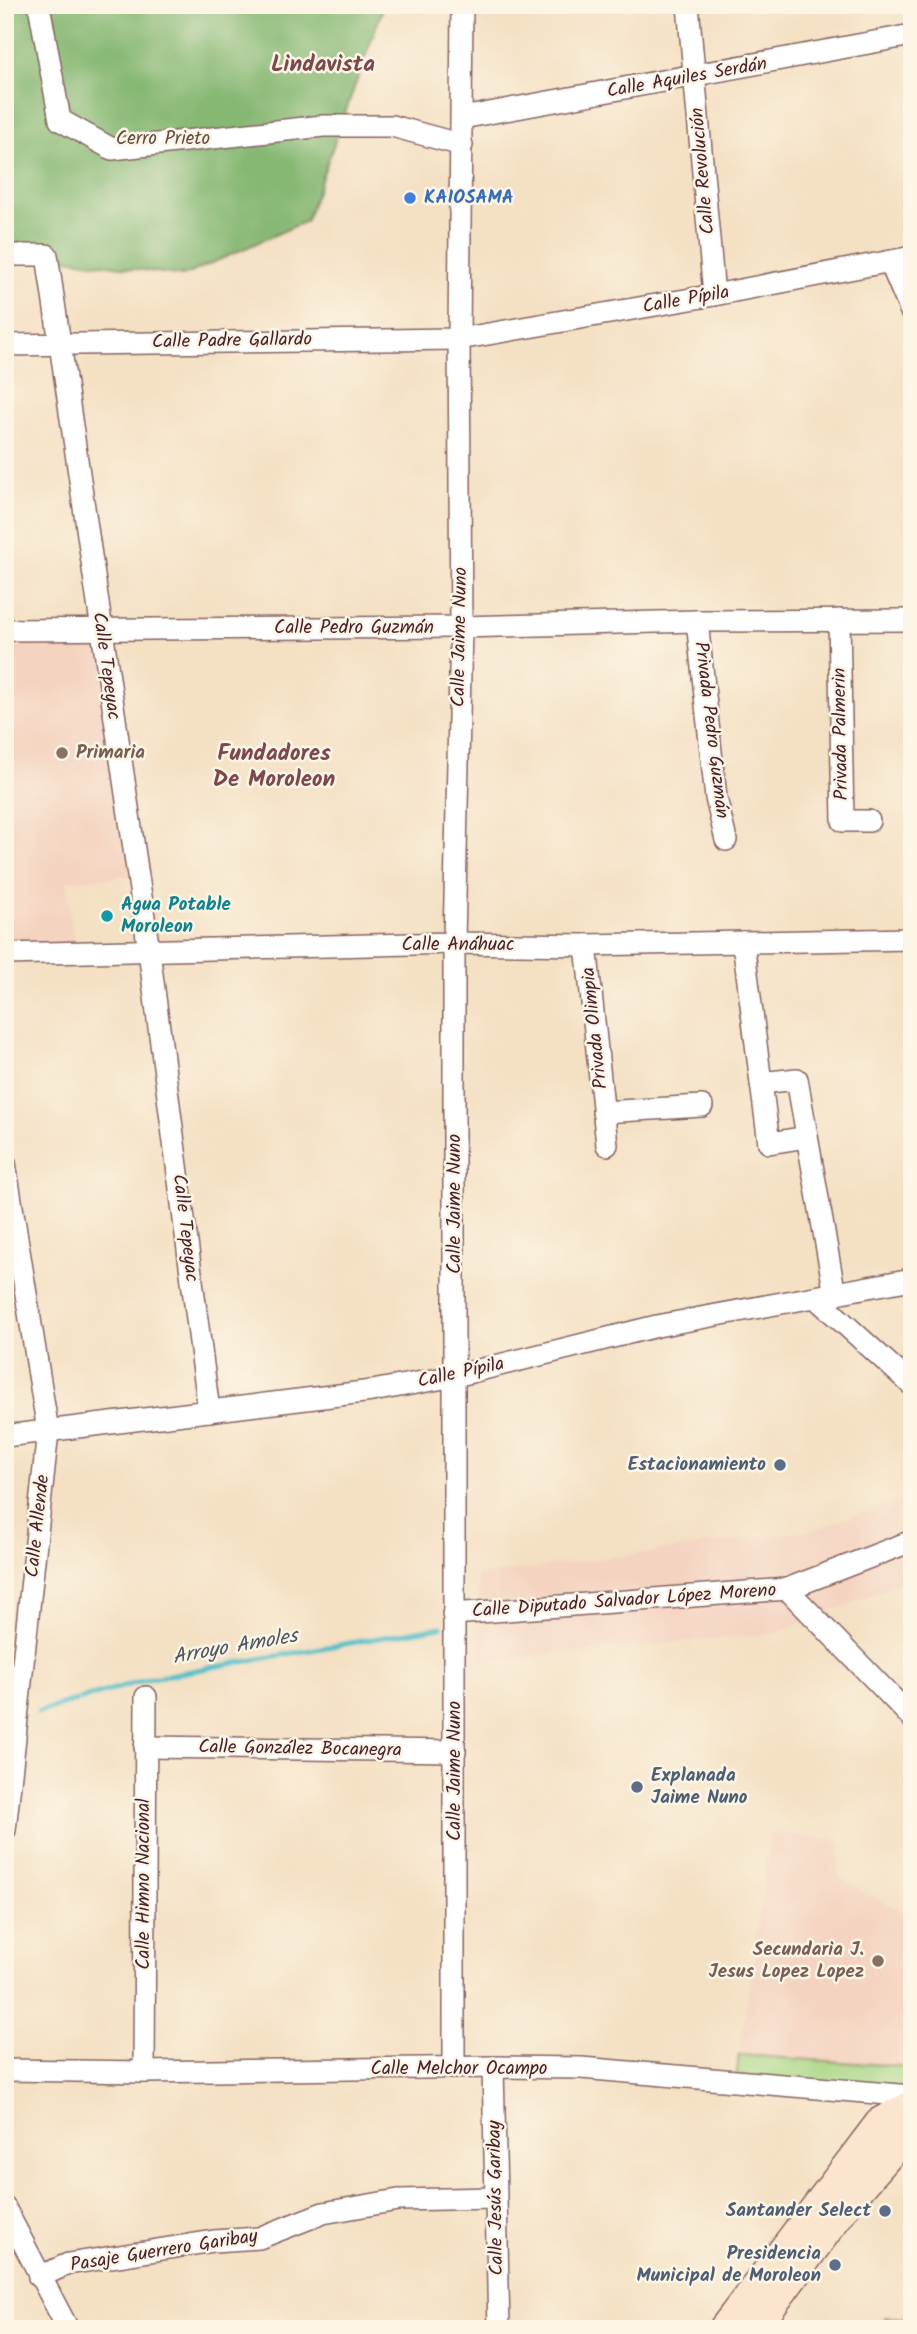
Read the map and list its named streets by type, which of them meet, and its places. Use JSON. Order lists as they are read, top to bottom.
{
  "streets": {
    "street": [
      "Calle Aquiles Serdán",
      "Calle Revolución",
      "Calle Pípila",
      "Calle Padre Gallardo",
      "Calle Pedro Guzmán",
      "Calle Jaime Nuno",
      "Calle Tepeyac",
      "Privada Pedro Guzmán",
      "Privada Palmerin",
      "Calle Anáhuac",
      "Privada Olimpia",
      "Calle Allende",
      "Calle Diputado Salvador López Moreno",
      "Calle González Bocanegra",
      "Calle Himno Nacional",
      "Calle Melchor Ocampo",
      "Calle Jesús Garibay",
      "Pasaje Guerrero Garibay"
    ]
  },
  "crossings": [
    ["Calle Aquiles Serdán", "Calle Revolución"],
    ["Calle Aquiles Serdán", "Calle Jaime Nuno"],
    ["Calle Revolución", "Calle Pípila"],
    ["Calle Pípila", "Calle Padre Gallardo"],
    ["Calle Pípila", "Calle Jaime Nuno"],
    ["Calle Pípila", "Calle Tepeyac"],
    ["Calle Pípila", "Calle Allende"],
    ["Calle Padre Gallardo", "Calle Jaime Nuno"],
    ["Calle Padre Gallardo", "Calle Tepeyac"],
    ["Calle Pedro Guzmán", "Calle Jaime Nuno"],
    ["Calle Pedro Guzmán", "Calle Tepeyac"],
    ["Calle Pedro Guzmán", "Privada Pedro Guzmán"],
    ["Calle Pedro Guzmán", "Privada Palmerin"],
    ["Calle Jaime Nuno", "Calle Anáhuac"],
    ["Calle Jaime Nuno", "Calle Diputado Salvador López Moreno"],
    ["Calle Jaime Nuno", "Calle González Bocanegra"],
    ["Calle Jaime Nuno", "Calle Melchor Ocampo"],
    ["Calle Tepeyac", "Calle Anáhuac"],
    ["Calle Anáhuac", "Privada Olimpia"],
    ["Calle González Bocanegra", "Calle Himno Nacional"],
    ["Calle Himno Nacional", "Calle Melchor Ocampo"],
    ["Calle Melchor Ocampo", "Calle Jesús Garibay"],
    ["Calle Jesús Garibay", "Pasaje Guerrero Garibay"]
  ],
  "districts": ["Lindavista", "Fundadores De Moroleon"],
  "water": ["Arroyo Amoles"],
  "parks": ["Cerro Prieto"],
  "places": [
    "KAIOSAMA",
    "Primaria",
    "Agua Potable Moroleon",
    "Estacionamiento",
    "Explanada Jaime Nuno",
    "Secundaria J. Jesus Lopez Lopez",
    "Santander Select",
    "Presidencia Municipal de Moroleon"
  ]
}
